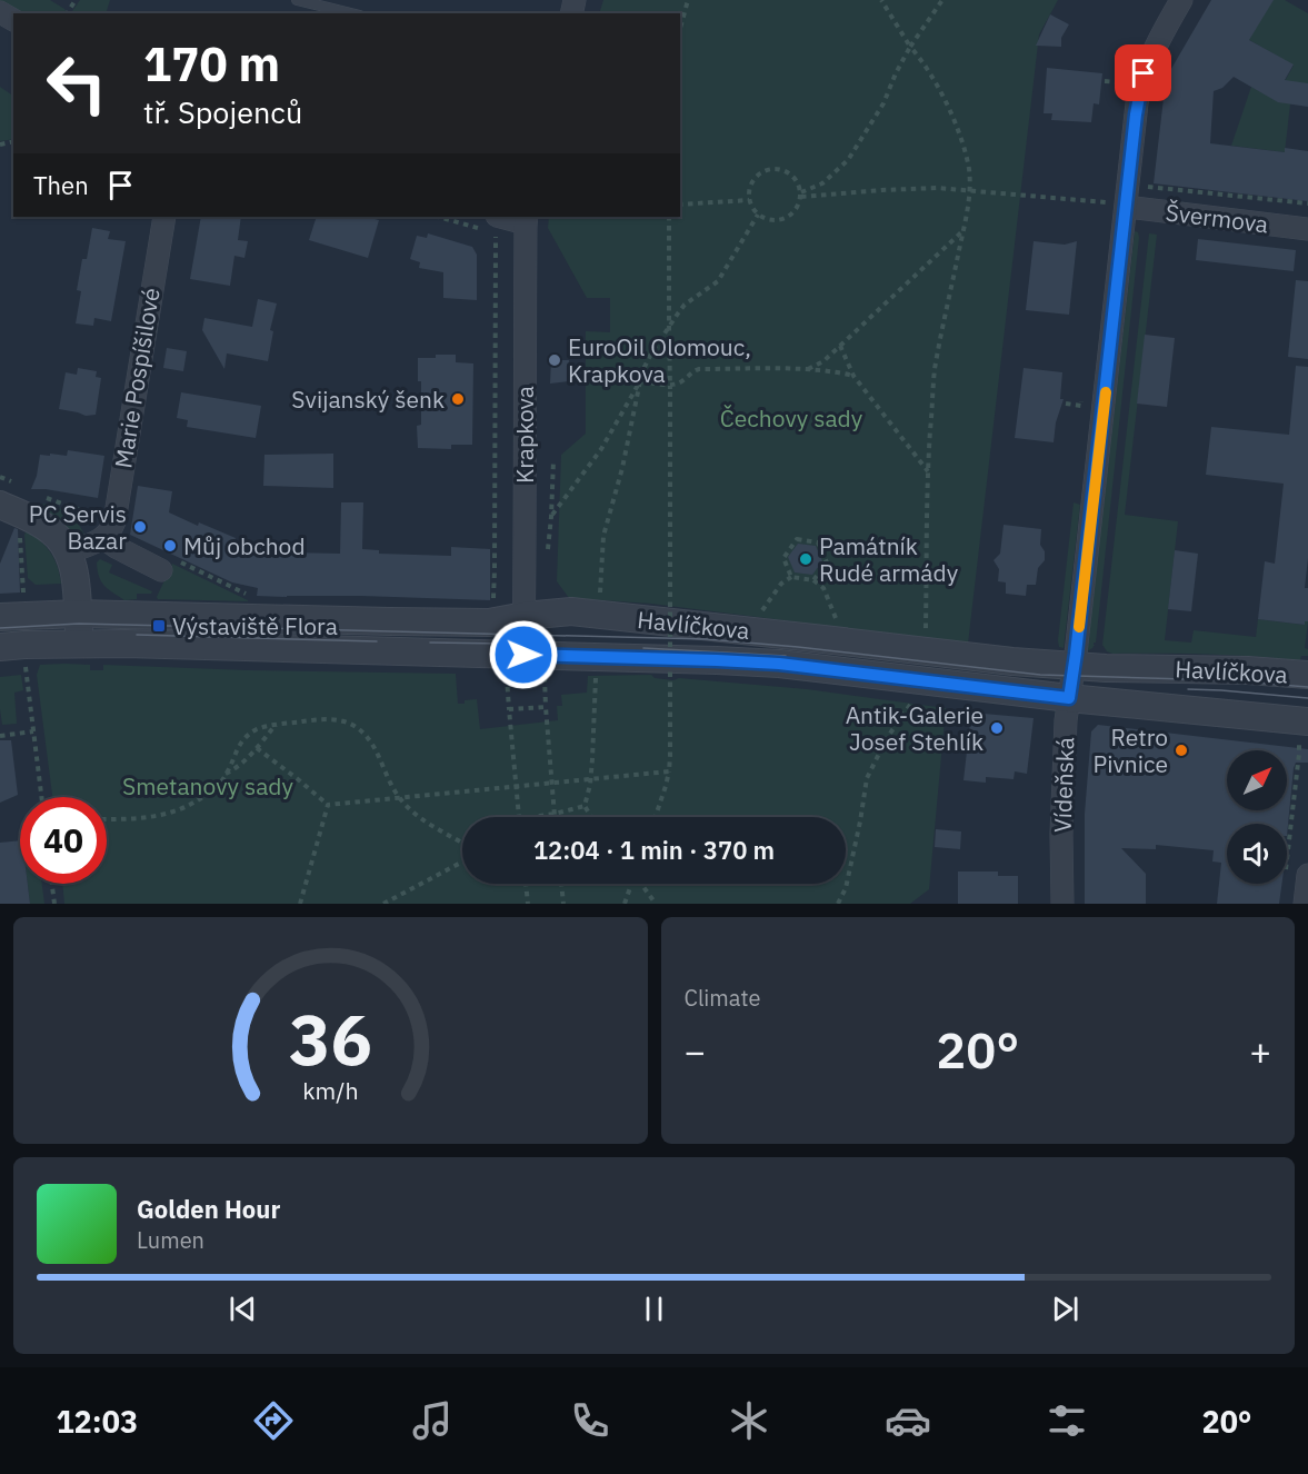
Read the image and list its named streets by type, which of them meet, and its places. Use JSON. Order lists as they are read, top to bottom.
{
  "streets": {
    "street": [
      "Švermova",
      "Marie Pospíšilové",
      "Krapkova",
      "Havlíčkova",
      "Vídeňská"
    ]
  },
  "crossings": [
    ["Švermova", "Vídeňská"],
    ["Krapkova", "Havlíčkova"],
    ["Havlíčkova", "Vídeňská"]
  ],
  "parks": ["Čechovy sady", "Smetanovy sady"],
  "places": {
    "other": [
      "EuroOil Olomouc, Krapkova",
      "Svijanský šenk",
      "PC Servis Bazar",
      "Můj obchod",
      "Památník Rudé armády",
      "Antik-Galerie Josef Stehlík",
      "Retro Pivnice"
    ],
    "transit": ["Výstaviště Flora"]
  },
  "north": "top right",
  "page": {
    "turn": ["170 m", "tř. Spojenců"],
    "then": "Then",
    "limit": "40",
    "trip": "12:04 · 1 min · 370 m",
    "tile": "Climate",
    "heat": ["−", "20°", "+"],
    "song": ["Golden Hour", "Lumen"],
    "tabs": ["12:03", "20°"],
    "gauge": ["36", "km/h"]
  }
}
